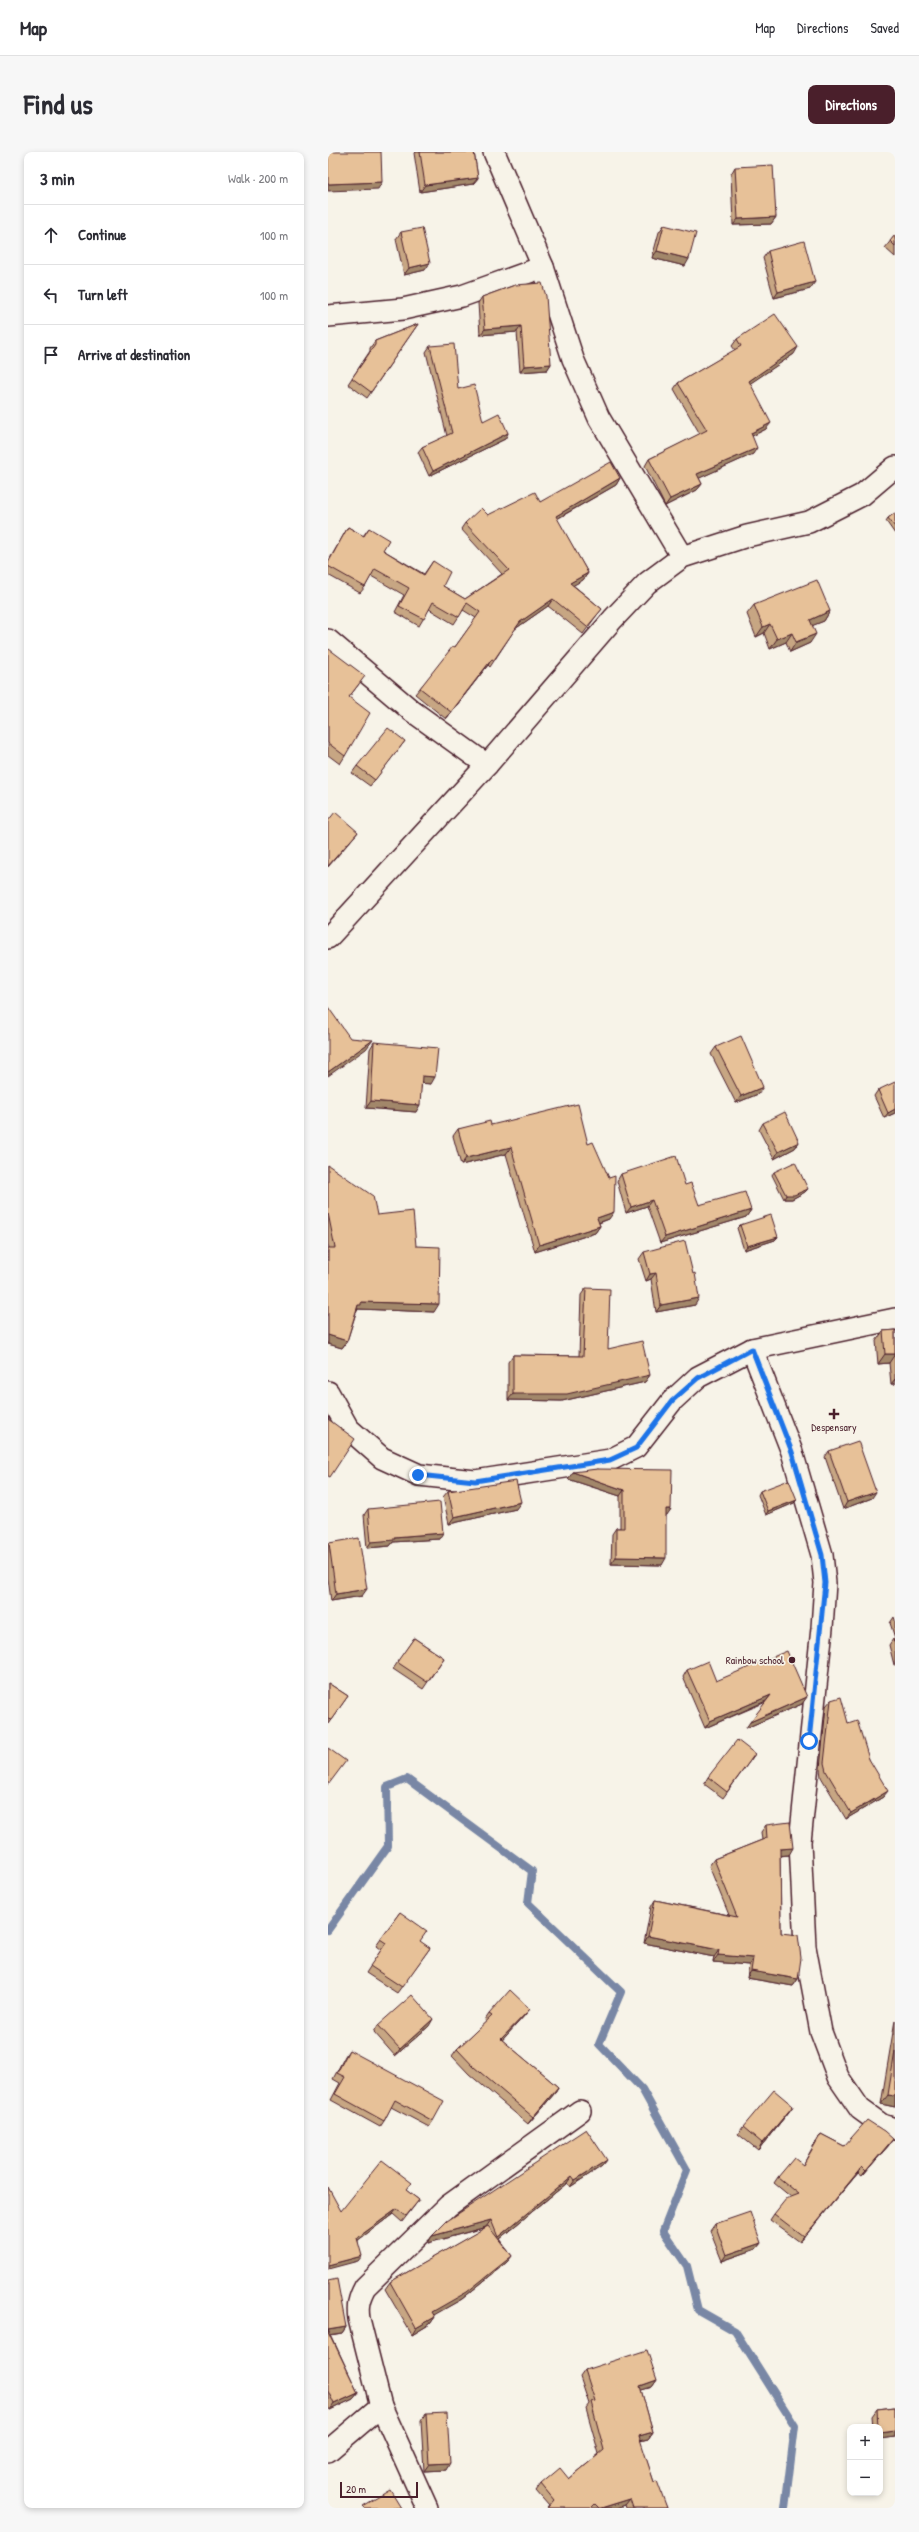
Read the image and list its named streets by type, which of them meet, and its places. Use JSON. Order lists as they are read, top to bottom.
{
  "places": {
    "health": ["Despensary"],
    "other": ["Rainbow school"]
  },
  "scale_bar": "20 m",
  "page": {
    "header": "Map",
    "nav": ["Map", "Directions", "Saved"],
    "title": "Find us",
    "buttons": "Directions",
    "heading": ["3 min", "Walk · 200 m"],
    "list": [
      ["Continue", "100 m"],
      ["Turn left", "100 m"],
      "Arrive at destination"
    ],
    "map_buttons": ["+", "−"],
    "scale": "20 m"
  }
}
